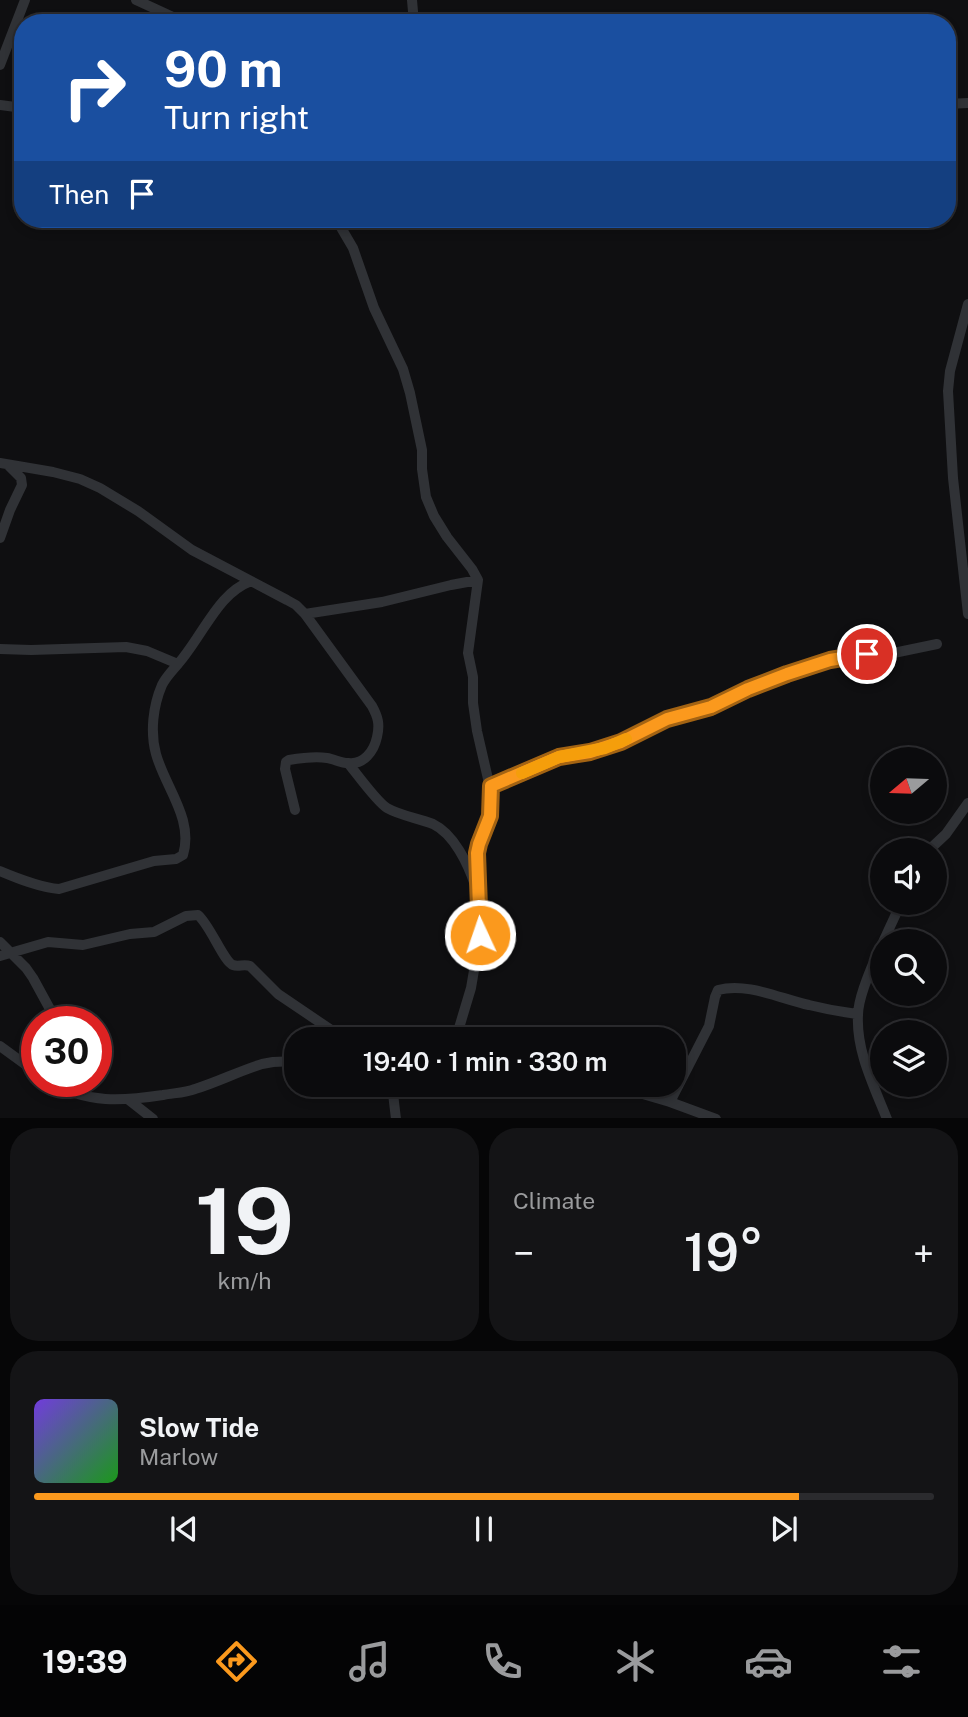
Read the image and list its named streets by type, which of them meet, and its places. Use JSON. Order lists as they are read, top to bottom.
{
  "north": "left",
  "page": {
    "turn": ["90 m", "Turn right"],
    "then": "Then",
    "limit": "30",
    "trip": "19:40 · 1 min · 330 m",
    "tile": [
      ["19", "km/h"],
      "Climate"
    ],
    "heat": ["−", "19°", "+"],
    "song": ["Slow Tide", "Marlow"],
    "tabs": "19:39"
  }
}
